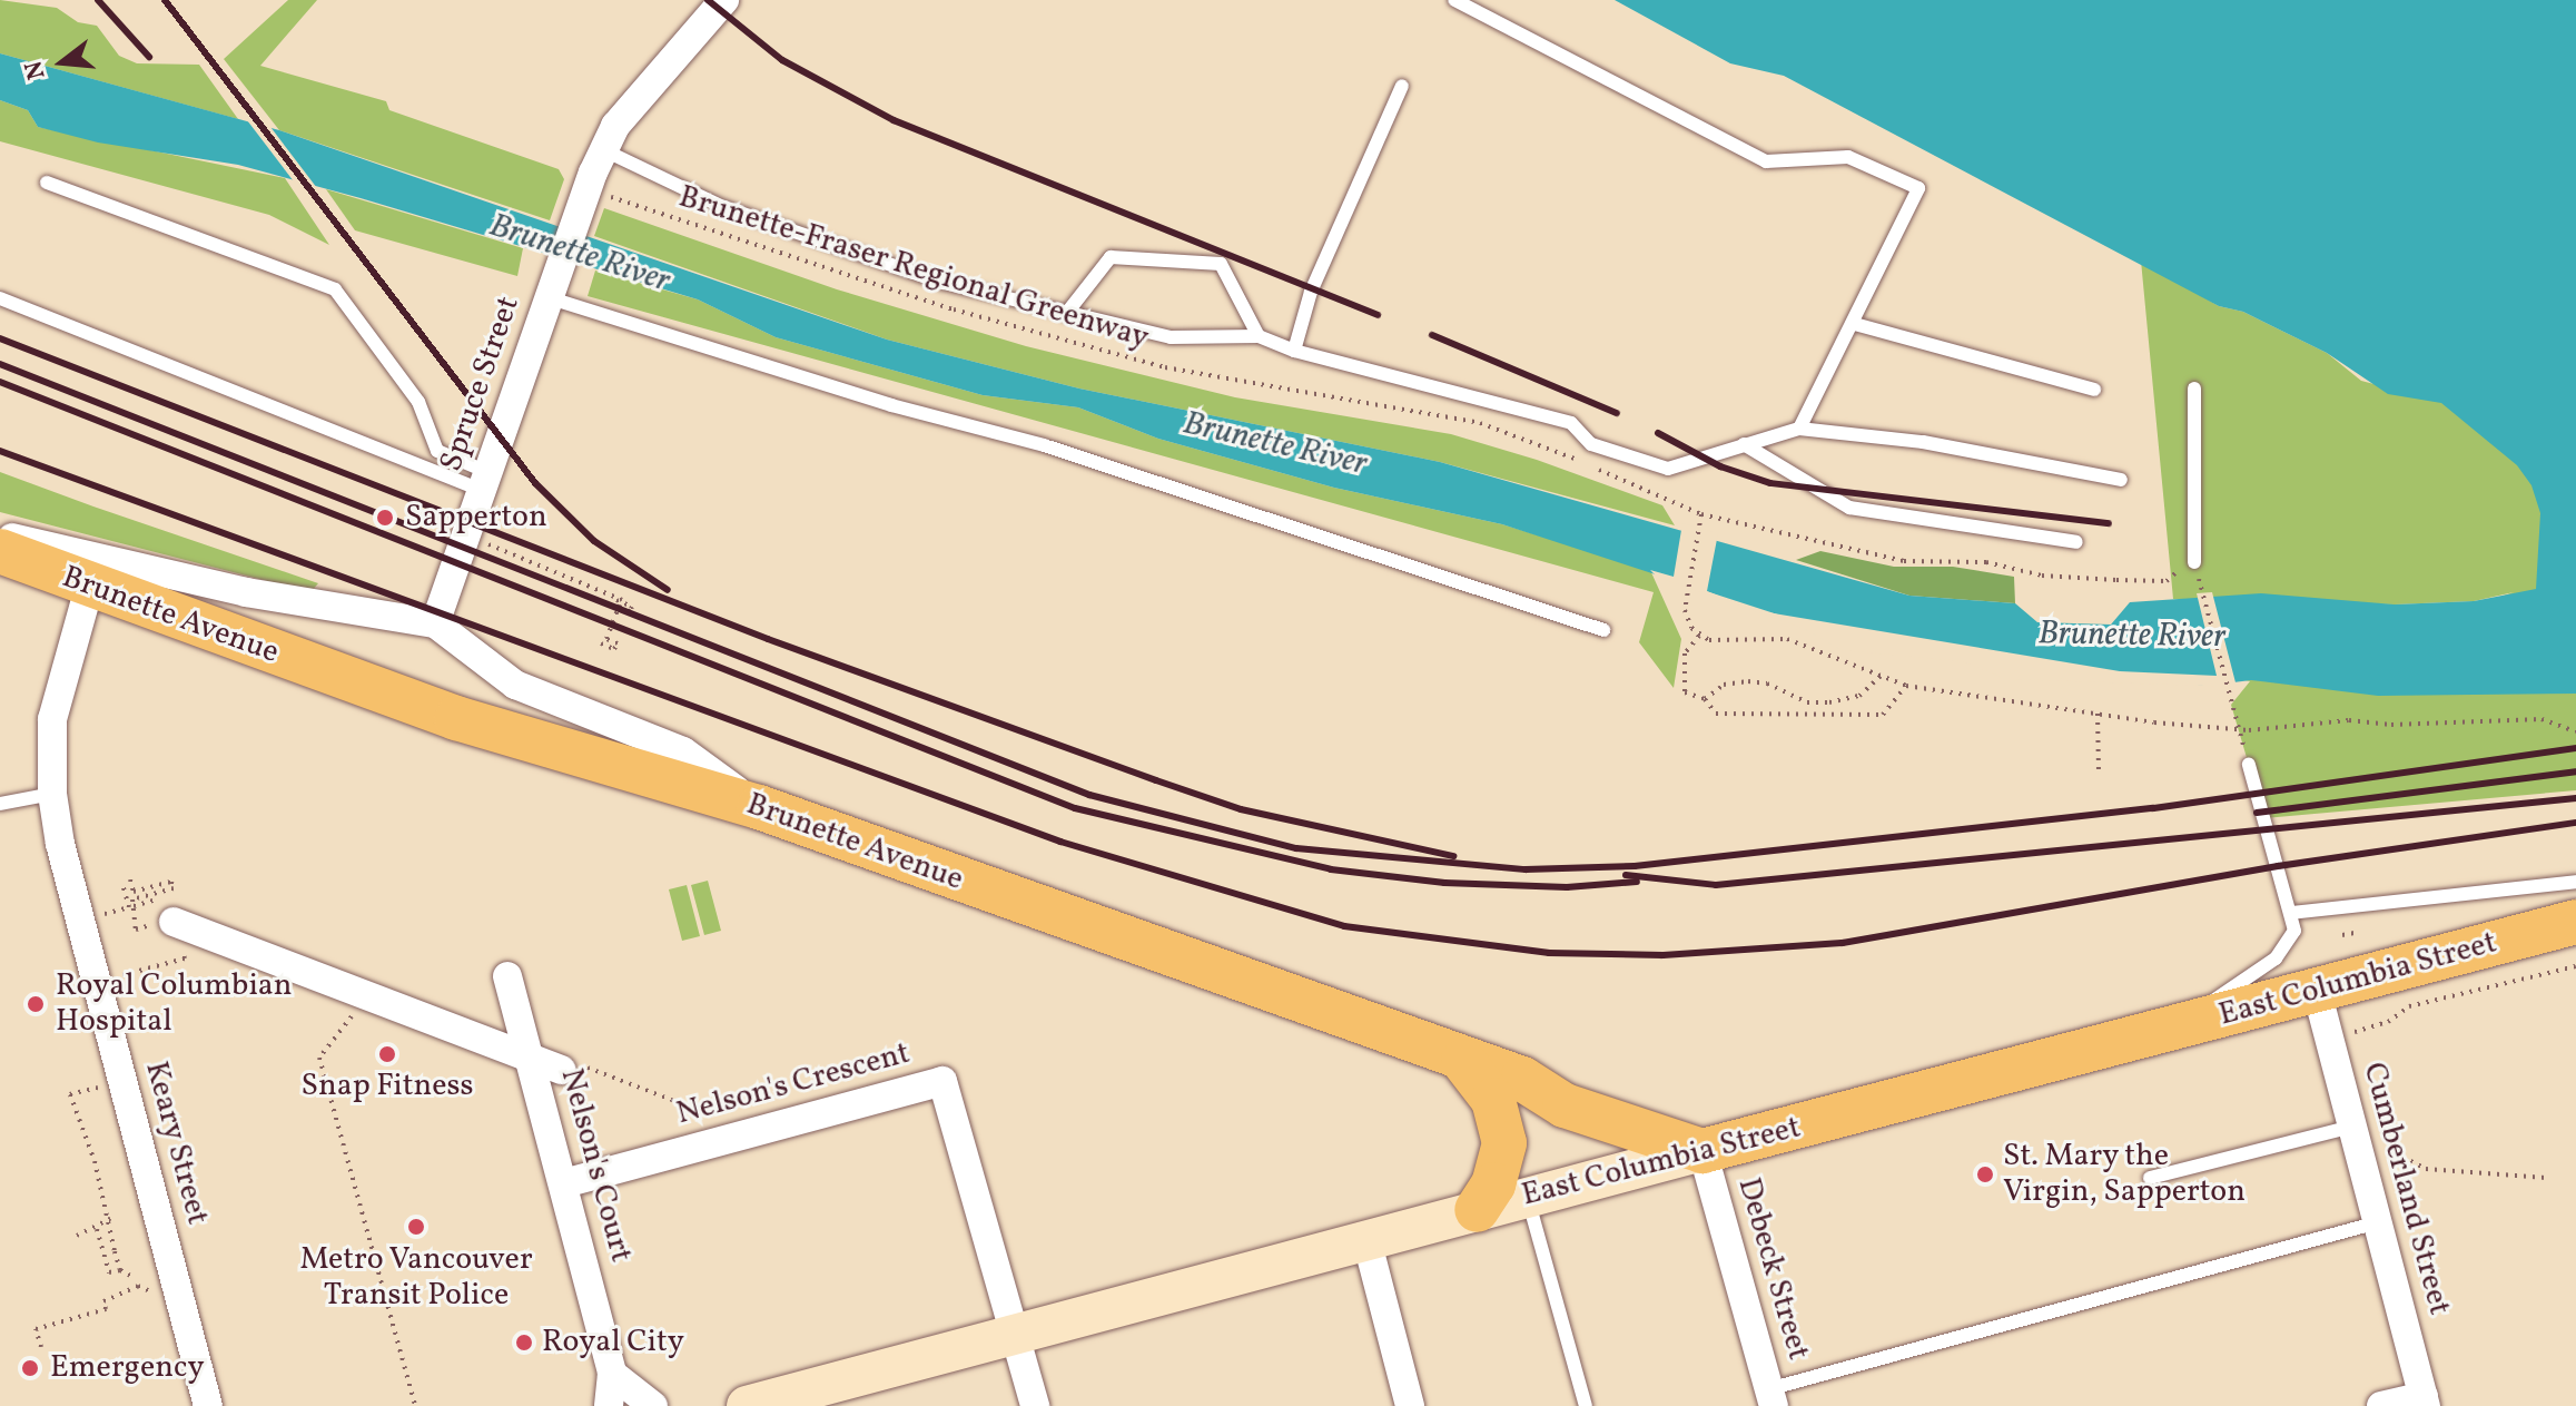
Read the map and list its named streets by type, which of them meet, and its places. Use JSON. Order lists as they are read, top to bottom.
{
  "streets": {
    "main road": ["Brunette Avenue", "East Columbia Street"],
    "street": [
      "Spruce Street",
      "Nelson's Crescent",
      "Keary Street",
      "Nelson's Court",
      "Cumberland Street",
      "Debeck Street"
    ],
    "path": ["Brunette-Fraser Regional Greenway"]
  },
  "crossings": [
    ["Brunette-Fraser Regional Greenway", "Spruce Street"],
    ["Brunette Avenue", "East Columbia Street"],
    ["Brunette Avenue", "Keary Street"],
    ["Brunette Avenue", "Debeck Street"],
    ["East Columbia Street", "Nelson's Crescent"],
    ["East Columbia Street", "Cumberland Street"],
    ["East Columbia Street", "Debeck Street"],
    ["Nelson's Crescent", "Nelson's Court"]
  ],
  "water": ["Brunette River"],
  "places": [
    "Sapperton",
    "Royal Columbian Hospital",
    "Snap Fitness",
    "St. Mary the Virgin, Sapperton",
    "Metro Vancouver Transit Police",
    "Royal City",
    "Emergency"
  ],
  "north": "left"
}
